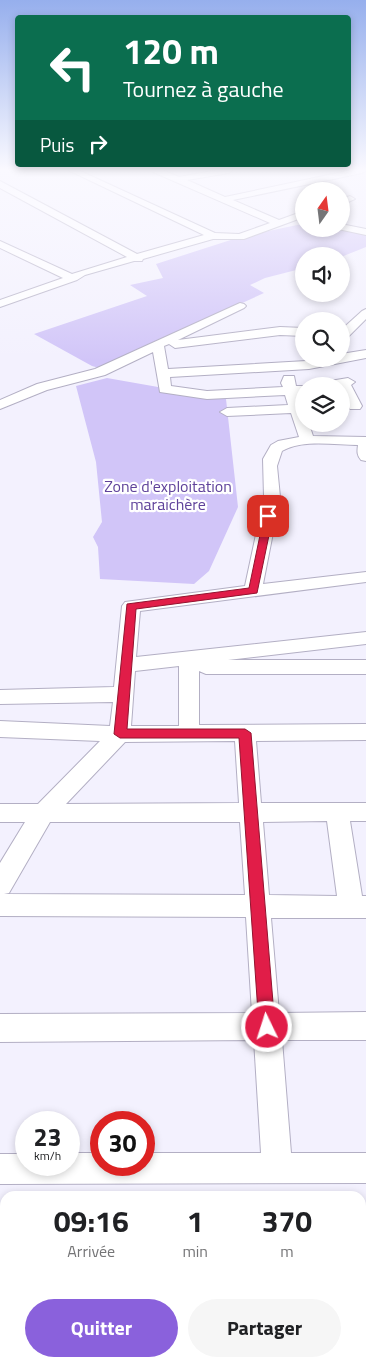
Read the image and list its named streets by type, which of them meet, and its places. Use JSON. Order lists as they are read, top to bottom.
{
  "parks": ["Zone d'exploitation maraichère"],
  "north": "top",
  "page": {
    "turn": ["120 m", "Tournez à gauche"],
    "then": "Puis",
    "speed": "23 km/h",
    "limit": "30",
    "eta": [
      "09:16",
      "Arrivée",
      "1",
      "min",
      "370",
      "m"
    ],
    "buttons": ["Quitter", "Partager"]
  }
}
